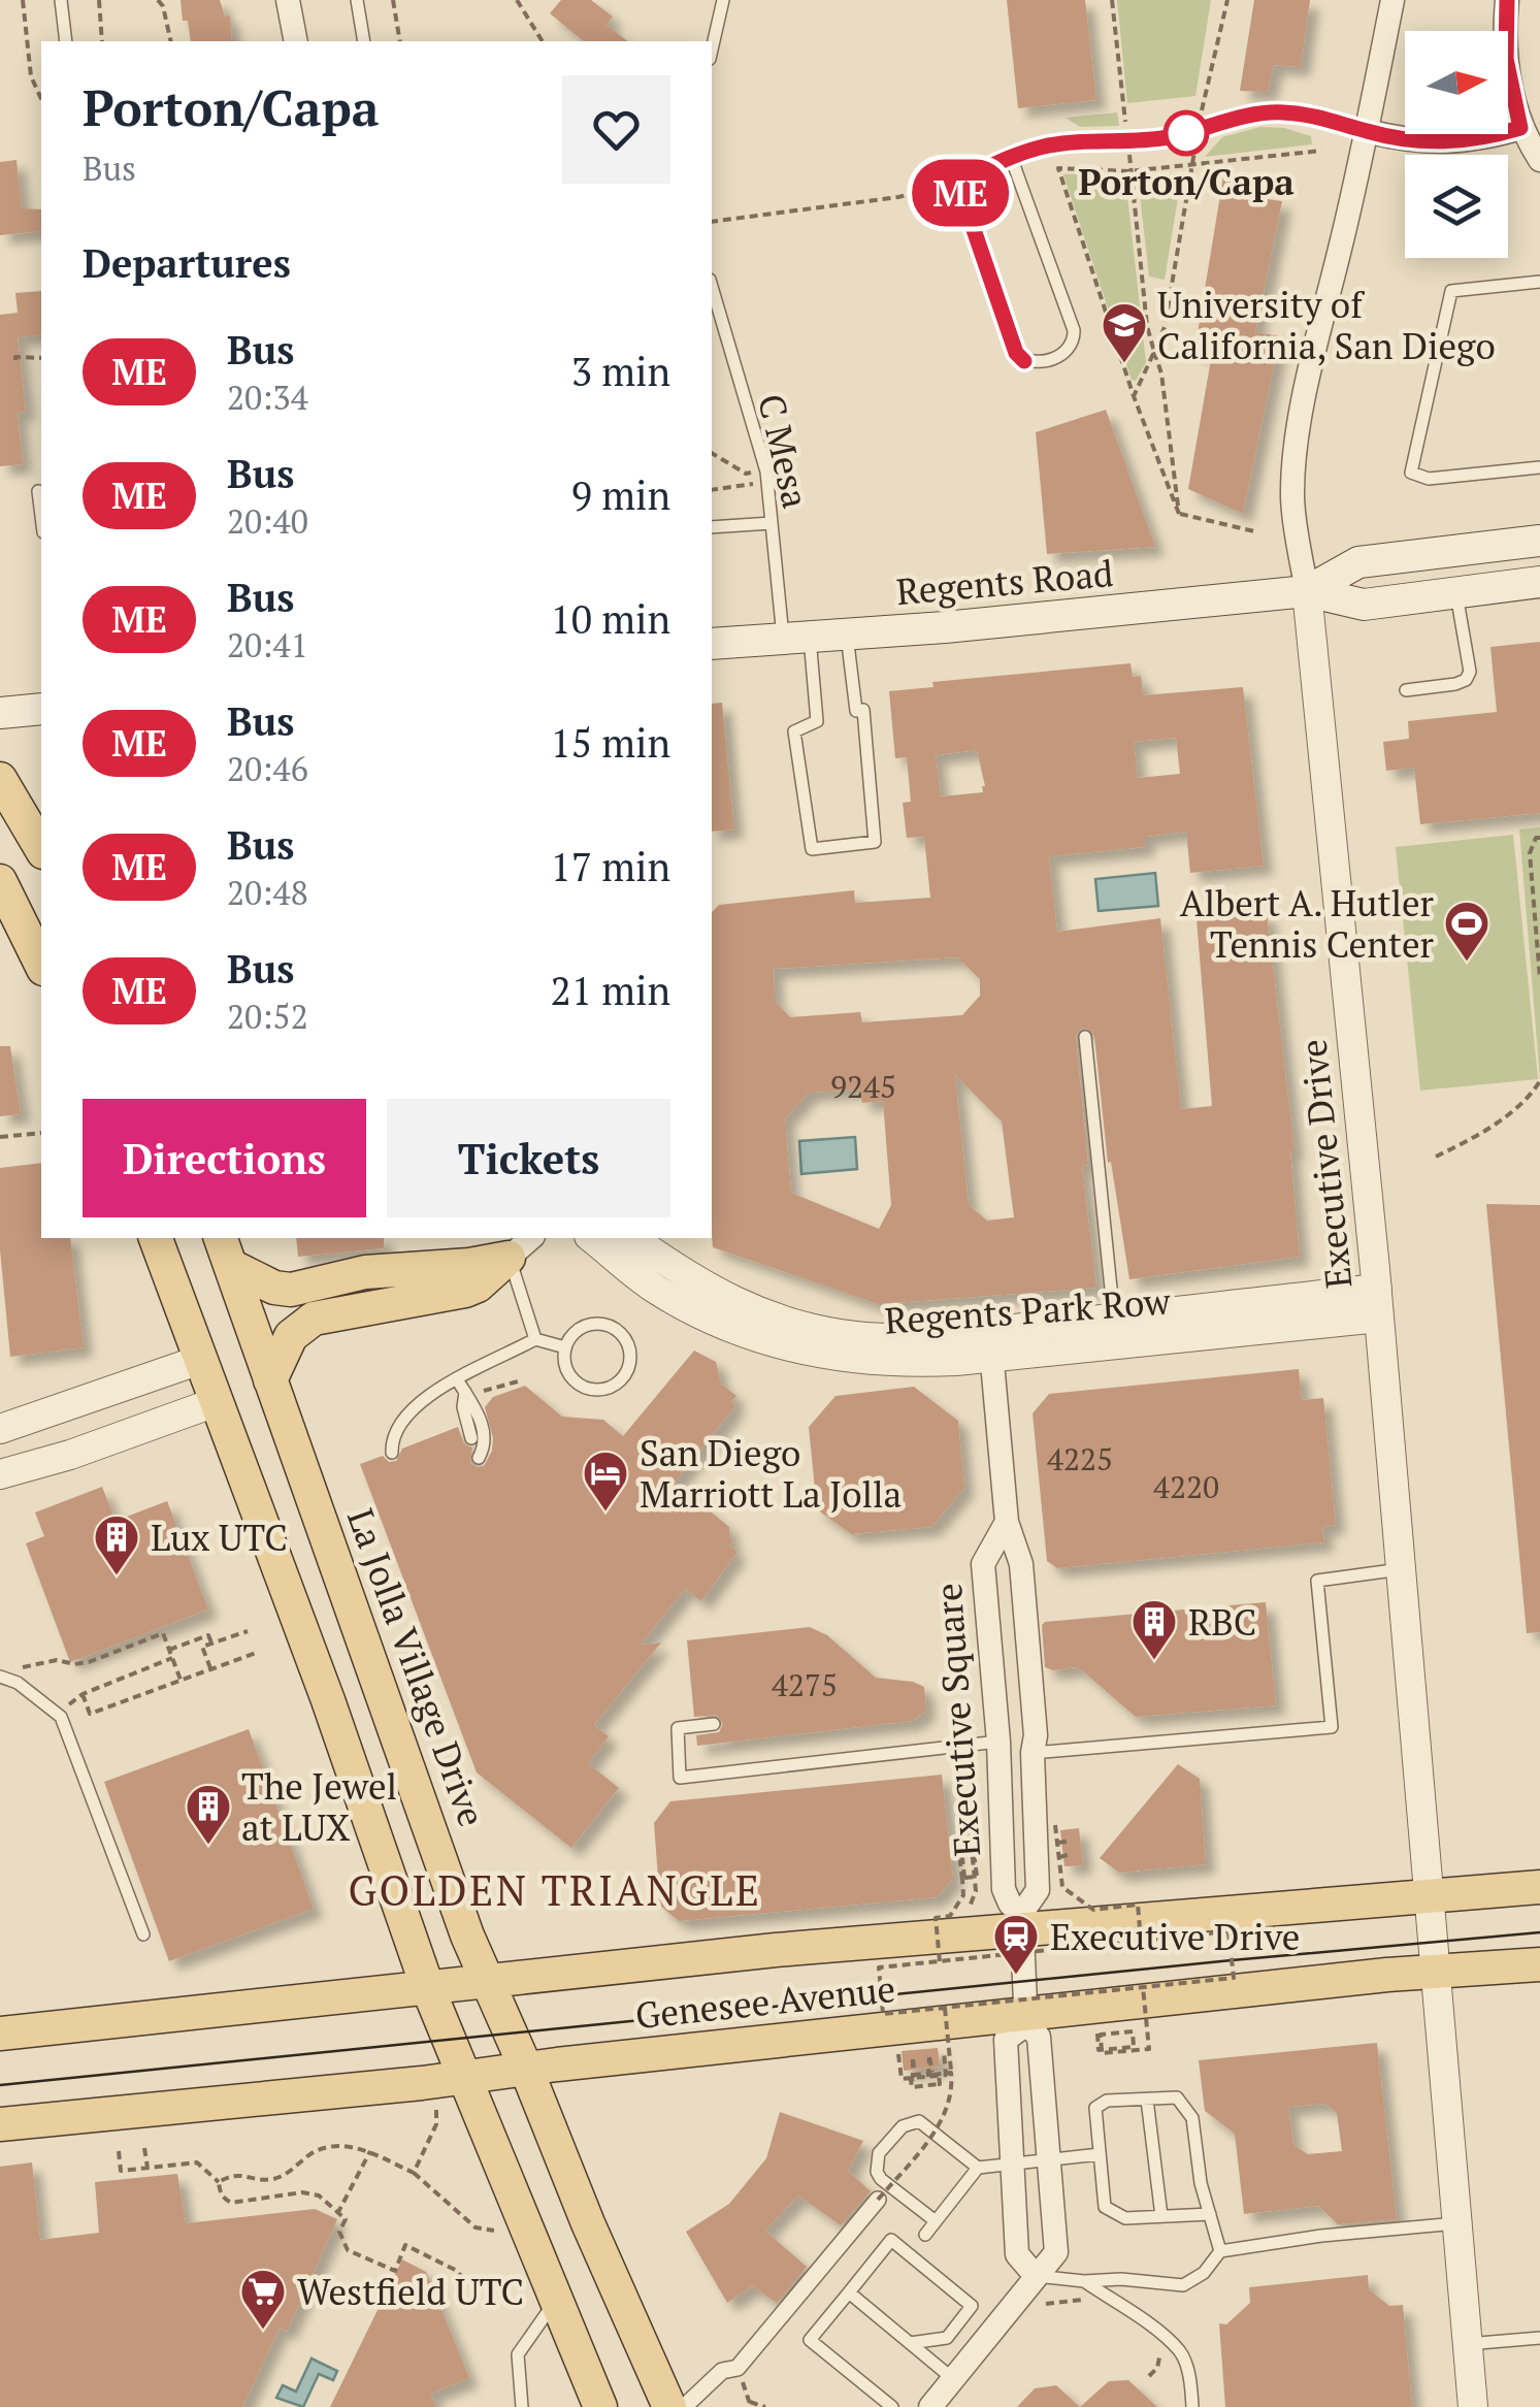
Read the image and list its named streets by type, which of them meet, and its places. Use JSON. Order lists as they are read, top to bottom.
{
  "streets": {
    "main road": ["Regents Road", "La Jolla Village Drive", "Genesee Avenue"],
    "street": ["Executive Drive", "Regents Park Row", "Executive Square"],
    "lane": ["C Mesa"]
  },
  "crossings": [
    ["C Mesa", "Regents Road"],
    ["Regents Road", "Executive Drive"],
    ["Executive Drive", "Regents Park Row"],
    ["Executive Drive", "Genesee Avenue"],
    ["Regents Park Row", "Executive Square"],
    ["La Jolla Village Drive", "Genesee Avenue"],
    ["Executive Square", "Genesee Avenue"]
  ],
  "districts": ["GOLDEN TRIANGLE"],
  "places": {
    "other": ["Porton/Capa"],
    "school or university": ["University of California, San Diego"],
    "sports": ["Albert A. Hutler Tennis Center"],
    "hotel": ["San Diego Marriott La Jolla"],
    "building": ["Lux UTC", "RBC", "The Jewel at LUX"],
    "station": ["Executive Drive"],
    "supermarket": ["Westfield UTC"]
  },
  "lines": ["bus line ME"],
  "house_numbers": [
    "9245",
    "4225",
    "4220",
    "4275"
  ],
  "north": "right",
  "page": {
    "on_map": "ME",
    "heading": [
      ["Porton/Capa", "Bus"],
      "Departures"
    ],
    "list": [
      {
        "mark": "ME",
        "name": "Bus",
        "note": "20:34",
        "value": "3 min"
      },
      {
        "mark": "ME",
        "name": "Bus",
        "note": "20:40",
        "value": "9 min"
      },
      {
        "mark": "ME",
        "name": "Bus",
        "note": "20:41",
        "value": "10 min"
      },
      {
        "mark": "ME",
        "name": "Bus",
        "note": "20:46",
        "value": "15 min"
      },
      {
        "mark": "ME",
        "name": "Bus",
        "note": "20:48",
        "value": "17 min"
      },
      {
        "mark": "ME",
        "name": "Bus",
        "note": "20:52",
        "value": "21 min"
      }
    ],
    "buttons": ["Directions", "Tickets"]
  }
}
